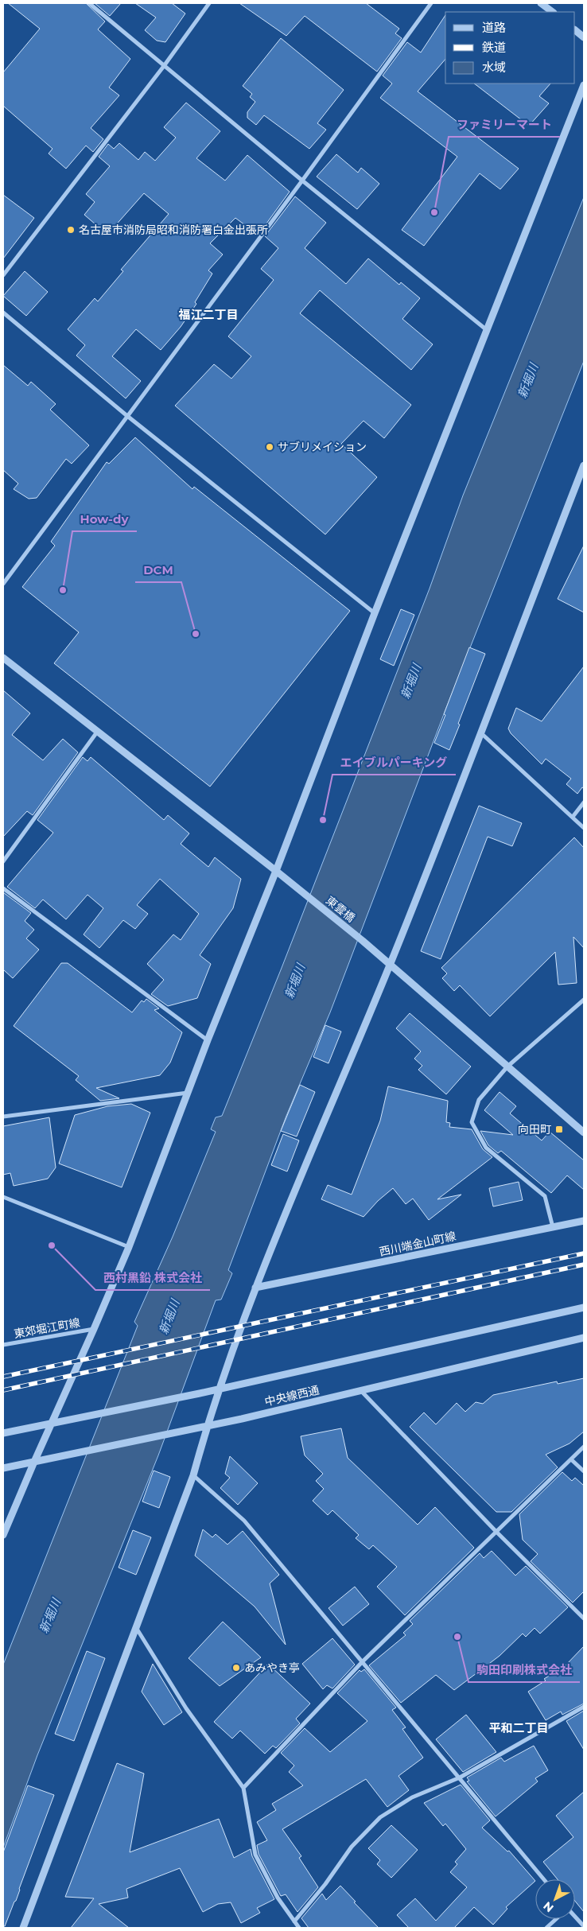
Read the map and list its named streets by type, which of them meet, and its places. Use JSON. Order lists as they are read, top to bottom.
{
  "streets": {
    "street": [
      "東雲橋",
      "西川端金山町線",
      "東郊堀江町線",
      "中央線西通"
    ]
  },
  "districts": ["福江二丁目", "平和二丁目"],
  "water": ["新堀川"],
  "places": {
    "other": [
      "ファミリーマート",
      "名古屋市消防局昭和消防署白金出張所",
      "サブリメイション",
      "How-dy",
      "DCM",
      "エイブルパーキング",
      "西村黒鉛 株式会社",
      "駒田印刷株式会社",
      "あみやき亭"
    ],
    "transit": ["向田町"]
  },
  "legend": ["道路", "鉄道", "水域"],
  "north": "bottom left"
}
